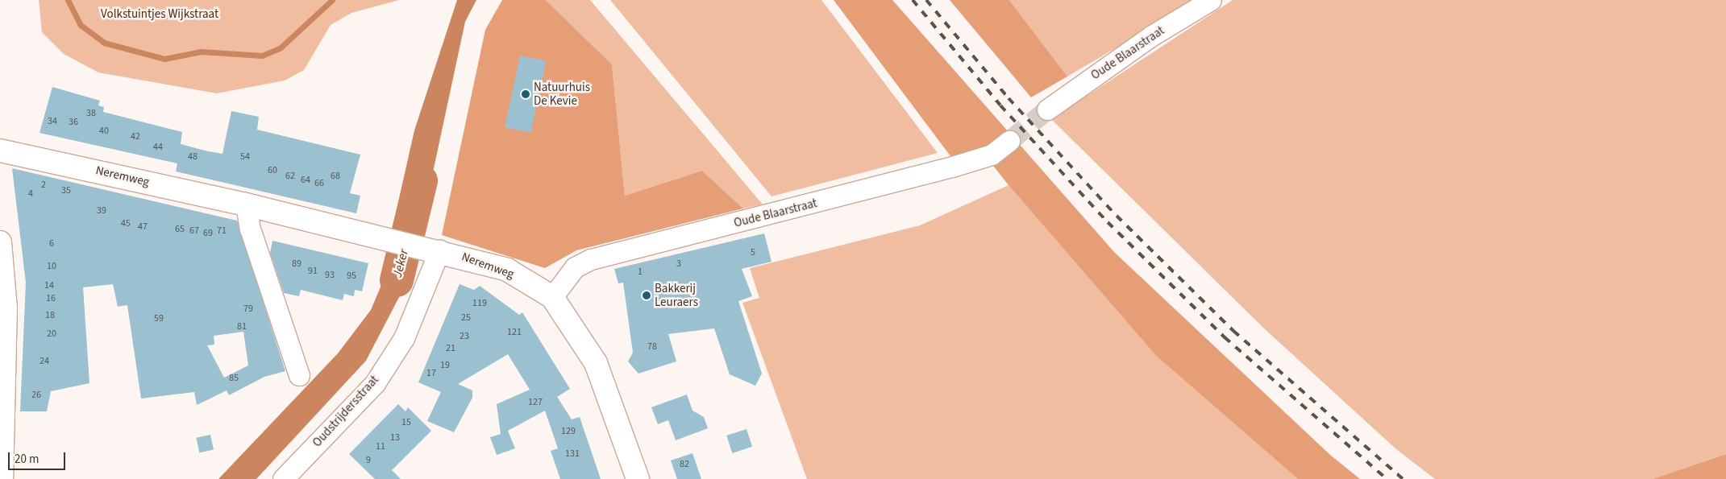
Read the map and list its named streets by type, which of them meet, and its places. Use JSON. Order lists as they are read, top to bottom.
{
  "streets": {
    "street": ["Oude Blaarstraat", "Neremweg", "Oudstrijdersstraat"]
  },
  "crossings": [
    ["Oude Blaarstraat", "Neremweg"],
    ["Neremweg", "Oudstrijdersstraat"]
  ],
  "water": ["Jeker"],
  "parks": ["Volkstuintjes Wijkstraat"],
  "places": ["Natuurhuis De Kevie", "Bakkerij Leuraers"],
  "house_numbers": [
    "38",
    "34",
    "36",
    "40",
    "42",
    "44",
    "48",
    "54",
    "60",
    "62",
    "68",
    "64",
    "66",
    "2",
    "35",
    "4",
    "39",
    "45",
    "47",
    "65",
    "67",
    "71",
    "69",
    "6",
    "5",
    "89",
    "3",
    "10",
    "91",
    "1",
    "93",
    "95",
    "14",
    "16",
    "119",
    "79",
    "18",
    "25",
    "59",
    "81",
    "121",
    "20",
    "23",
    "78",
    "21",
    "24",
    "19",
    "17",
    "85",
    "26",
    "127",
    "15",
    "129",
    "13",
    "11",
    "131",
    "9",
    "82"
  ],
  "scale_bar": "20 m"
}
